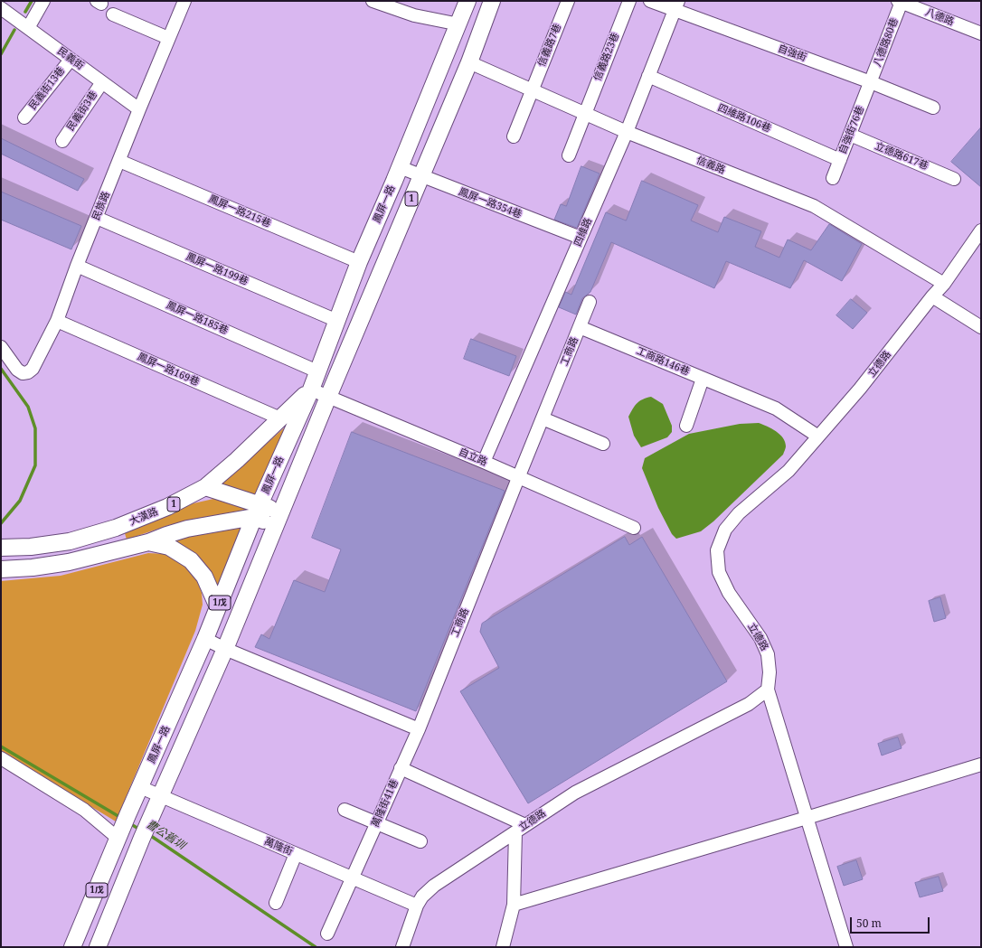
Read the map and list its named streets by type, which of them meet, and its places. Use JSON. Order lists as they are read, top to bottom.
{
  "streets": {
    "main road": [
      "1",
      "鳳屏一路",
      "大漢路",
      "1戊"
    ],
    "street": [
      "八德路",
      "八德路80巷",
      "信義路7巷",
      "自強街",
      "信義路23巷",
      "民義街",
      "民義街13巷",
      "民義街3巷",
      "四維路106巷",
      "自強街76巷",
      "立德路617巷",
      "信義路",
      "鳳屏一路354巷",
      "民族路",
      "鳳屏一路215巷",
      "四維路",
      "鳳屏一路199巷",
      "鳳屏一路185巷",
      "工商路",
      "工商路146巷",
      "立德路",
      "鳳屏一路169巷",
      "自立路",
      "萬隆街41巷",
      "萬隆街"
    ]
  },
  "crossings": [
    ["八德路", "八德路80巷"],
    ["八德路80巷", "自強街"],
    ["八德路80巷", "自強街76巷"],
    ["信義路7巷", "信義路"],
    ["自強街", "自強街76巷"],
    ["自強街", "四維路"],
    ["信義路23巷", "信義路"],
    ["民義街", "民義街13巷"],
    ["民義街", "民義街3巷"],
    ["民義街", "民族路"],
    ["四維路106巷", "自強街76巷"],
    ["四維路106巷", "四維路"],
    ["自強街76巷", "立德路617巷"],
    ["信義路", "鳳屏一路"],
    ["信義路", "四維路"],
    ["信義路", "立德路"],
    ["鳳屏一路354巷", "鳳屏一路"],
    ["鳳屏一路354巷", "四維路"],
    ["鳳屏一路", "鳳屏一路215巷"],
    ["鳳屏一路", "鳳屏一路199巷"],
    ["鳳屏一路", "鳳屏一路185巷"],
    ["鳳屏一路", "自立路"],
    ["鳳屏一路", "大漢路"],
    ["鳳屏一路", "萬隆街"],
    ["民族路", "鳳屏一路215巷"],
    ["民族路", "鳳屏一路199巷"],
    ["民族路", "鳳屏一路185巷"],
    ["民族路", "鳳屏一路169巷"],
    ["四維路", "自立路"],
    ["工商路", "工商路146巷"],
    ["工商路", "自立路"],
    ["工商路", "萬隆街41巷"],
    ["工商路146巷", "立德路"],
    ["立德路", "萬隆街"],
    ["鳳屏一路169巷", "大漢路"],
    ["自立路", "大漢路"],
    ["萬隆街41巷", "萬隆街"]
  ],
  "water": ["曹公舊圳"],
  "scale_bar": "50 m"
}
